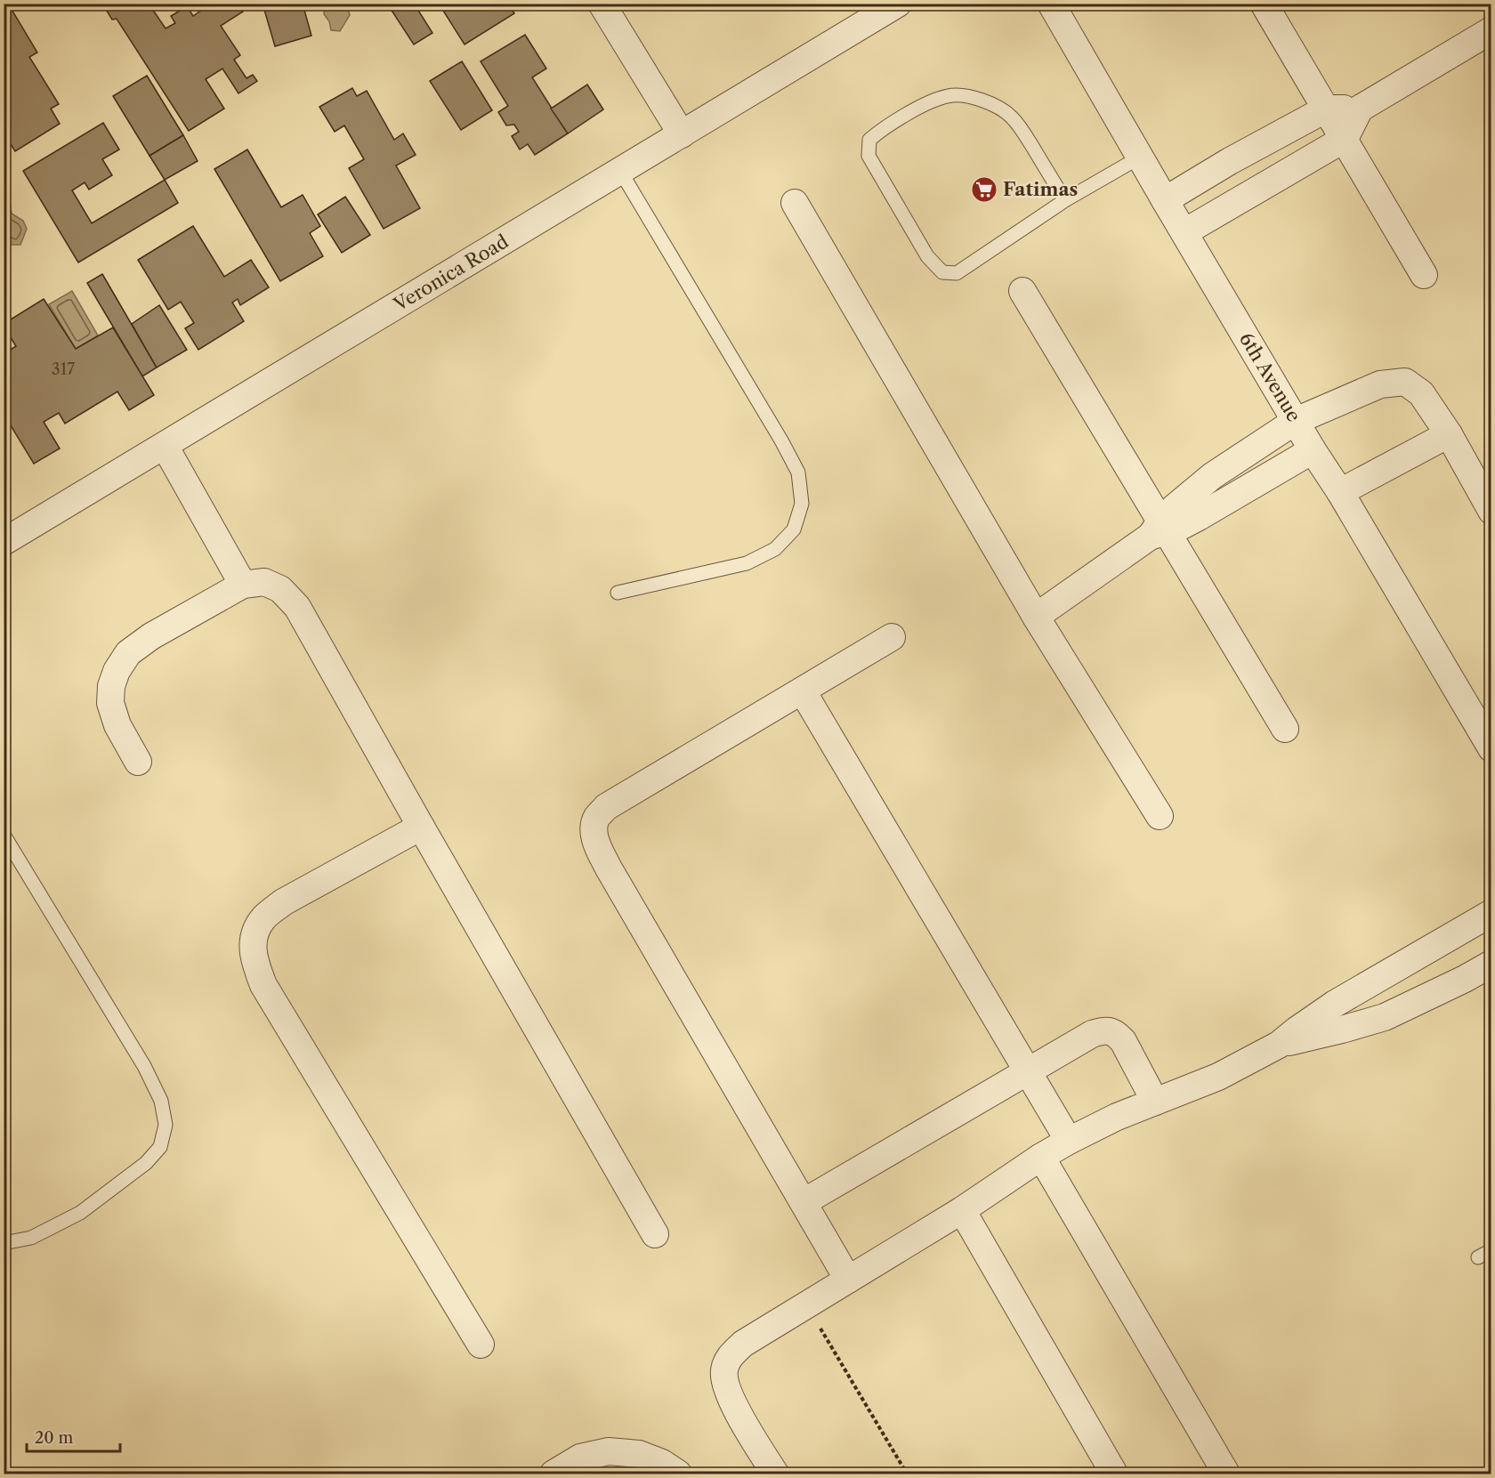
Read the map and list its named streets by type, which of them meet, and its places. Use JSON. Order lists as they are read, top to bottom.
{
  "streets": {
    "street": ["Veronica Road", "6th Avenue"]
  },
  "places": {
    "supermarket": ["Fatimas"]
  },
  "house_numbers": ["317"],
  "scale_bar": "20 m"
}
